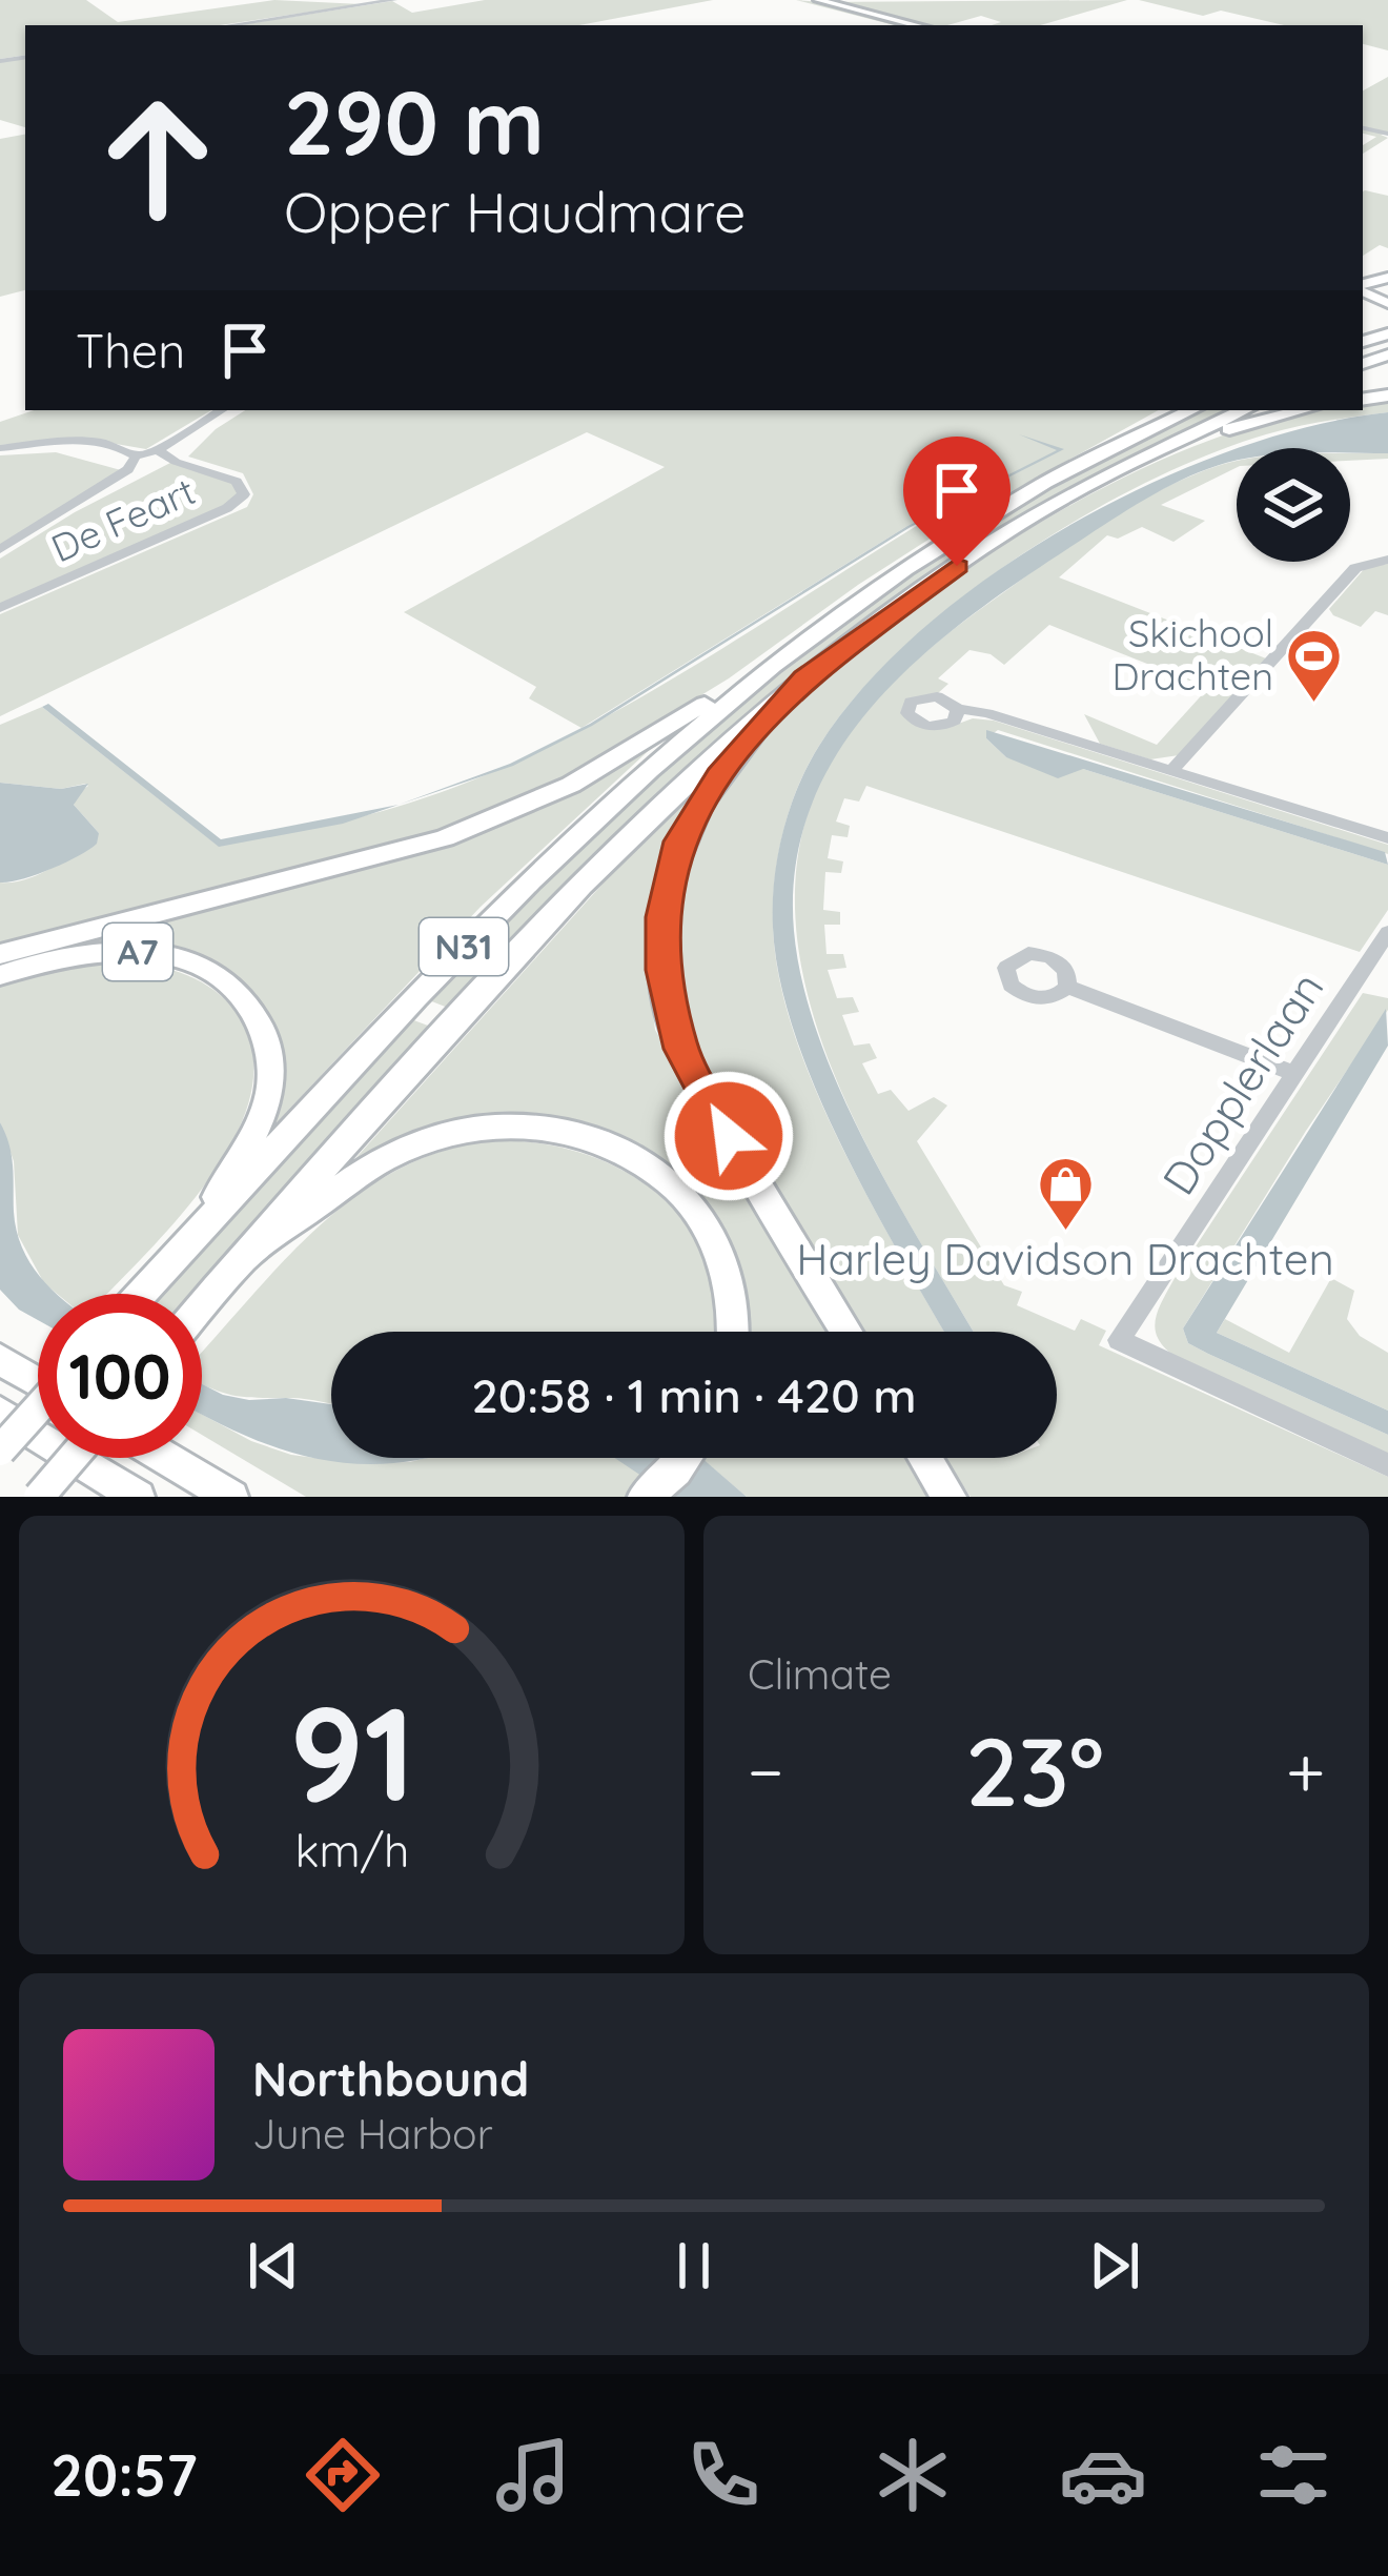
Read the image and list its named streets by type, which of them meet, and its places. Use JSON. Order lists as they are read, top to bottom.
{
  "streets": {
    "highway": ["N31", "A7"],
    "street": ["De Feart", "Dopplerlaan"]
  },
  "crossings": [
    ["N31", "A7"]
  ],
  "places": {
    "sports": ["Skichool Drachten"],
    "shop": ["Harley Davidson Drachten"]
  },
  "page": {
    "turn": ["290 m", "Opper Haudmare"],
    "then": "Then",
    "limit": "100",
    "trip": "20:58 · 1 min · 420 m",
    "tile": "Climate",
    "heat": ["−", "23°", "+"],
    "song": ["Northbound", "June Harbor"],
    "tabs": "20:57",
    "gauge": ["91", "km/h"]
  }
}
